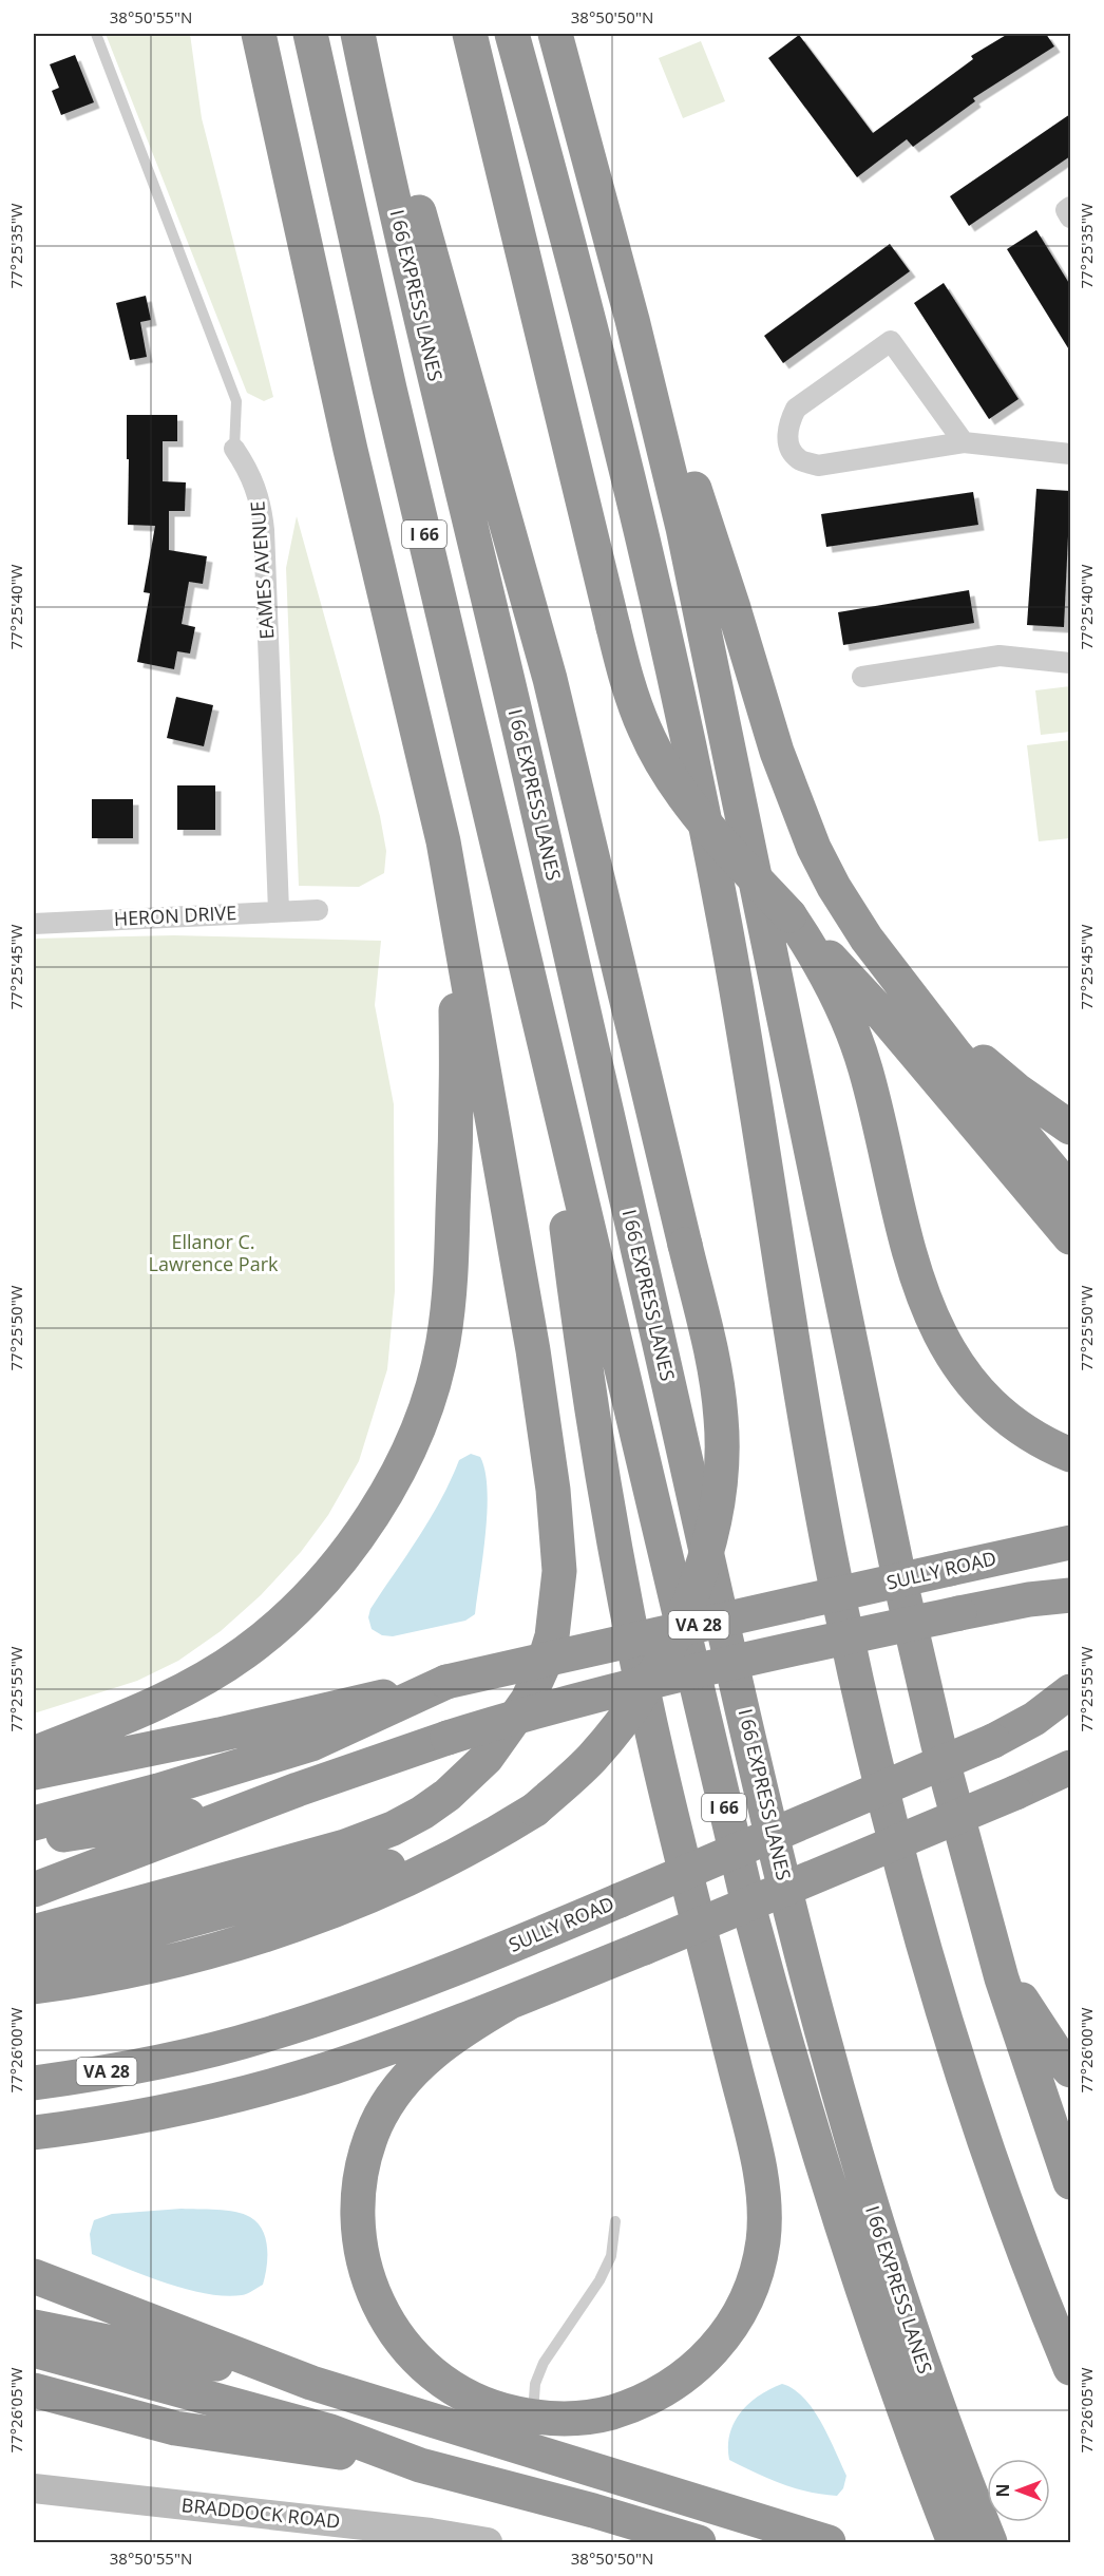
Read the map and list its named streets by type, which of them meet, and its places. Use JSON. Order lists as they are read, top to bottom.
{
  "streets": {
    "highway": [
      "I 66 EXPRESS LANES",
      "I 66",
      "SULLY ROAD",
      "VA 28"
    ],
    "main road": ["BRADDOCK ROAD"],
    "street": ["EAMES AVENUE", "HERON DRIVE"]
  },
  "crossings": [
    ["EAMES AVENUE", "HERON DRIVE"]
  ],
  "parks": ["Ellanor C. Lawrence Park"],
  "north": "left",
  "coordinates": [
    "38°50'55\"N",
    "38°50'50\"N",
    "77°25'35\"W",
    "77°25'40\"W",
    "77°25'45\"W",
    "77°25'50\"W",
    "77°25'55\"W",
    "77°26'00\"W",
    "77°26'05\"W"
  ]
}
